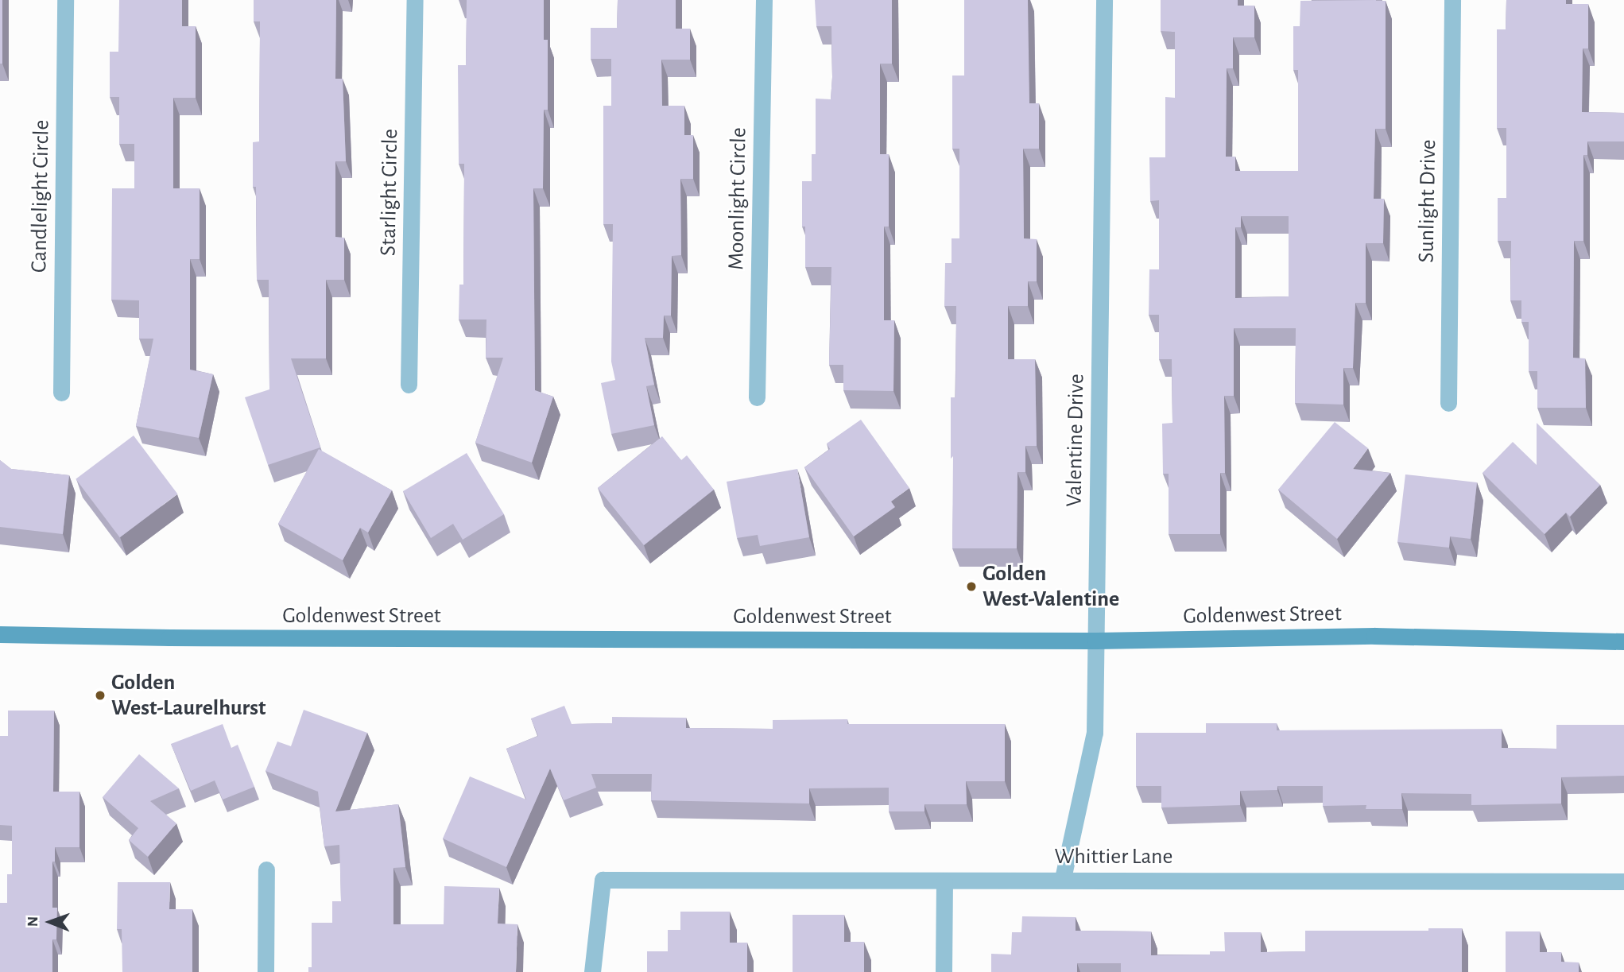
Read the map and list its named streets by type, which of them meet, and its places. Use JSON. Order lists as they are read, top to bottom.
{
  "streets": {
    "main road": ["Goldenwest Street"],
    "street": [
      "Starlight Circle",
      "Candlelight Circle",
      "Moonlight Circle",
      "Sunlight Drive",
      "Valentine Drive",
      "Whittier Lane"
    ]
  },
  "crossings": [
    ["Valentine Drive", "Goldenwest Street"],
    ["Valentine Drive", "Whittier Lane"]
  ],
  "places": ["Golden West-Valentine", "Golden West-Laurelhurst"],
  "north": "left"
}
